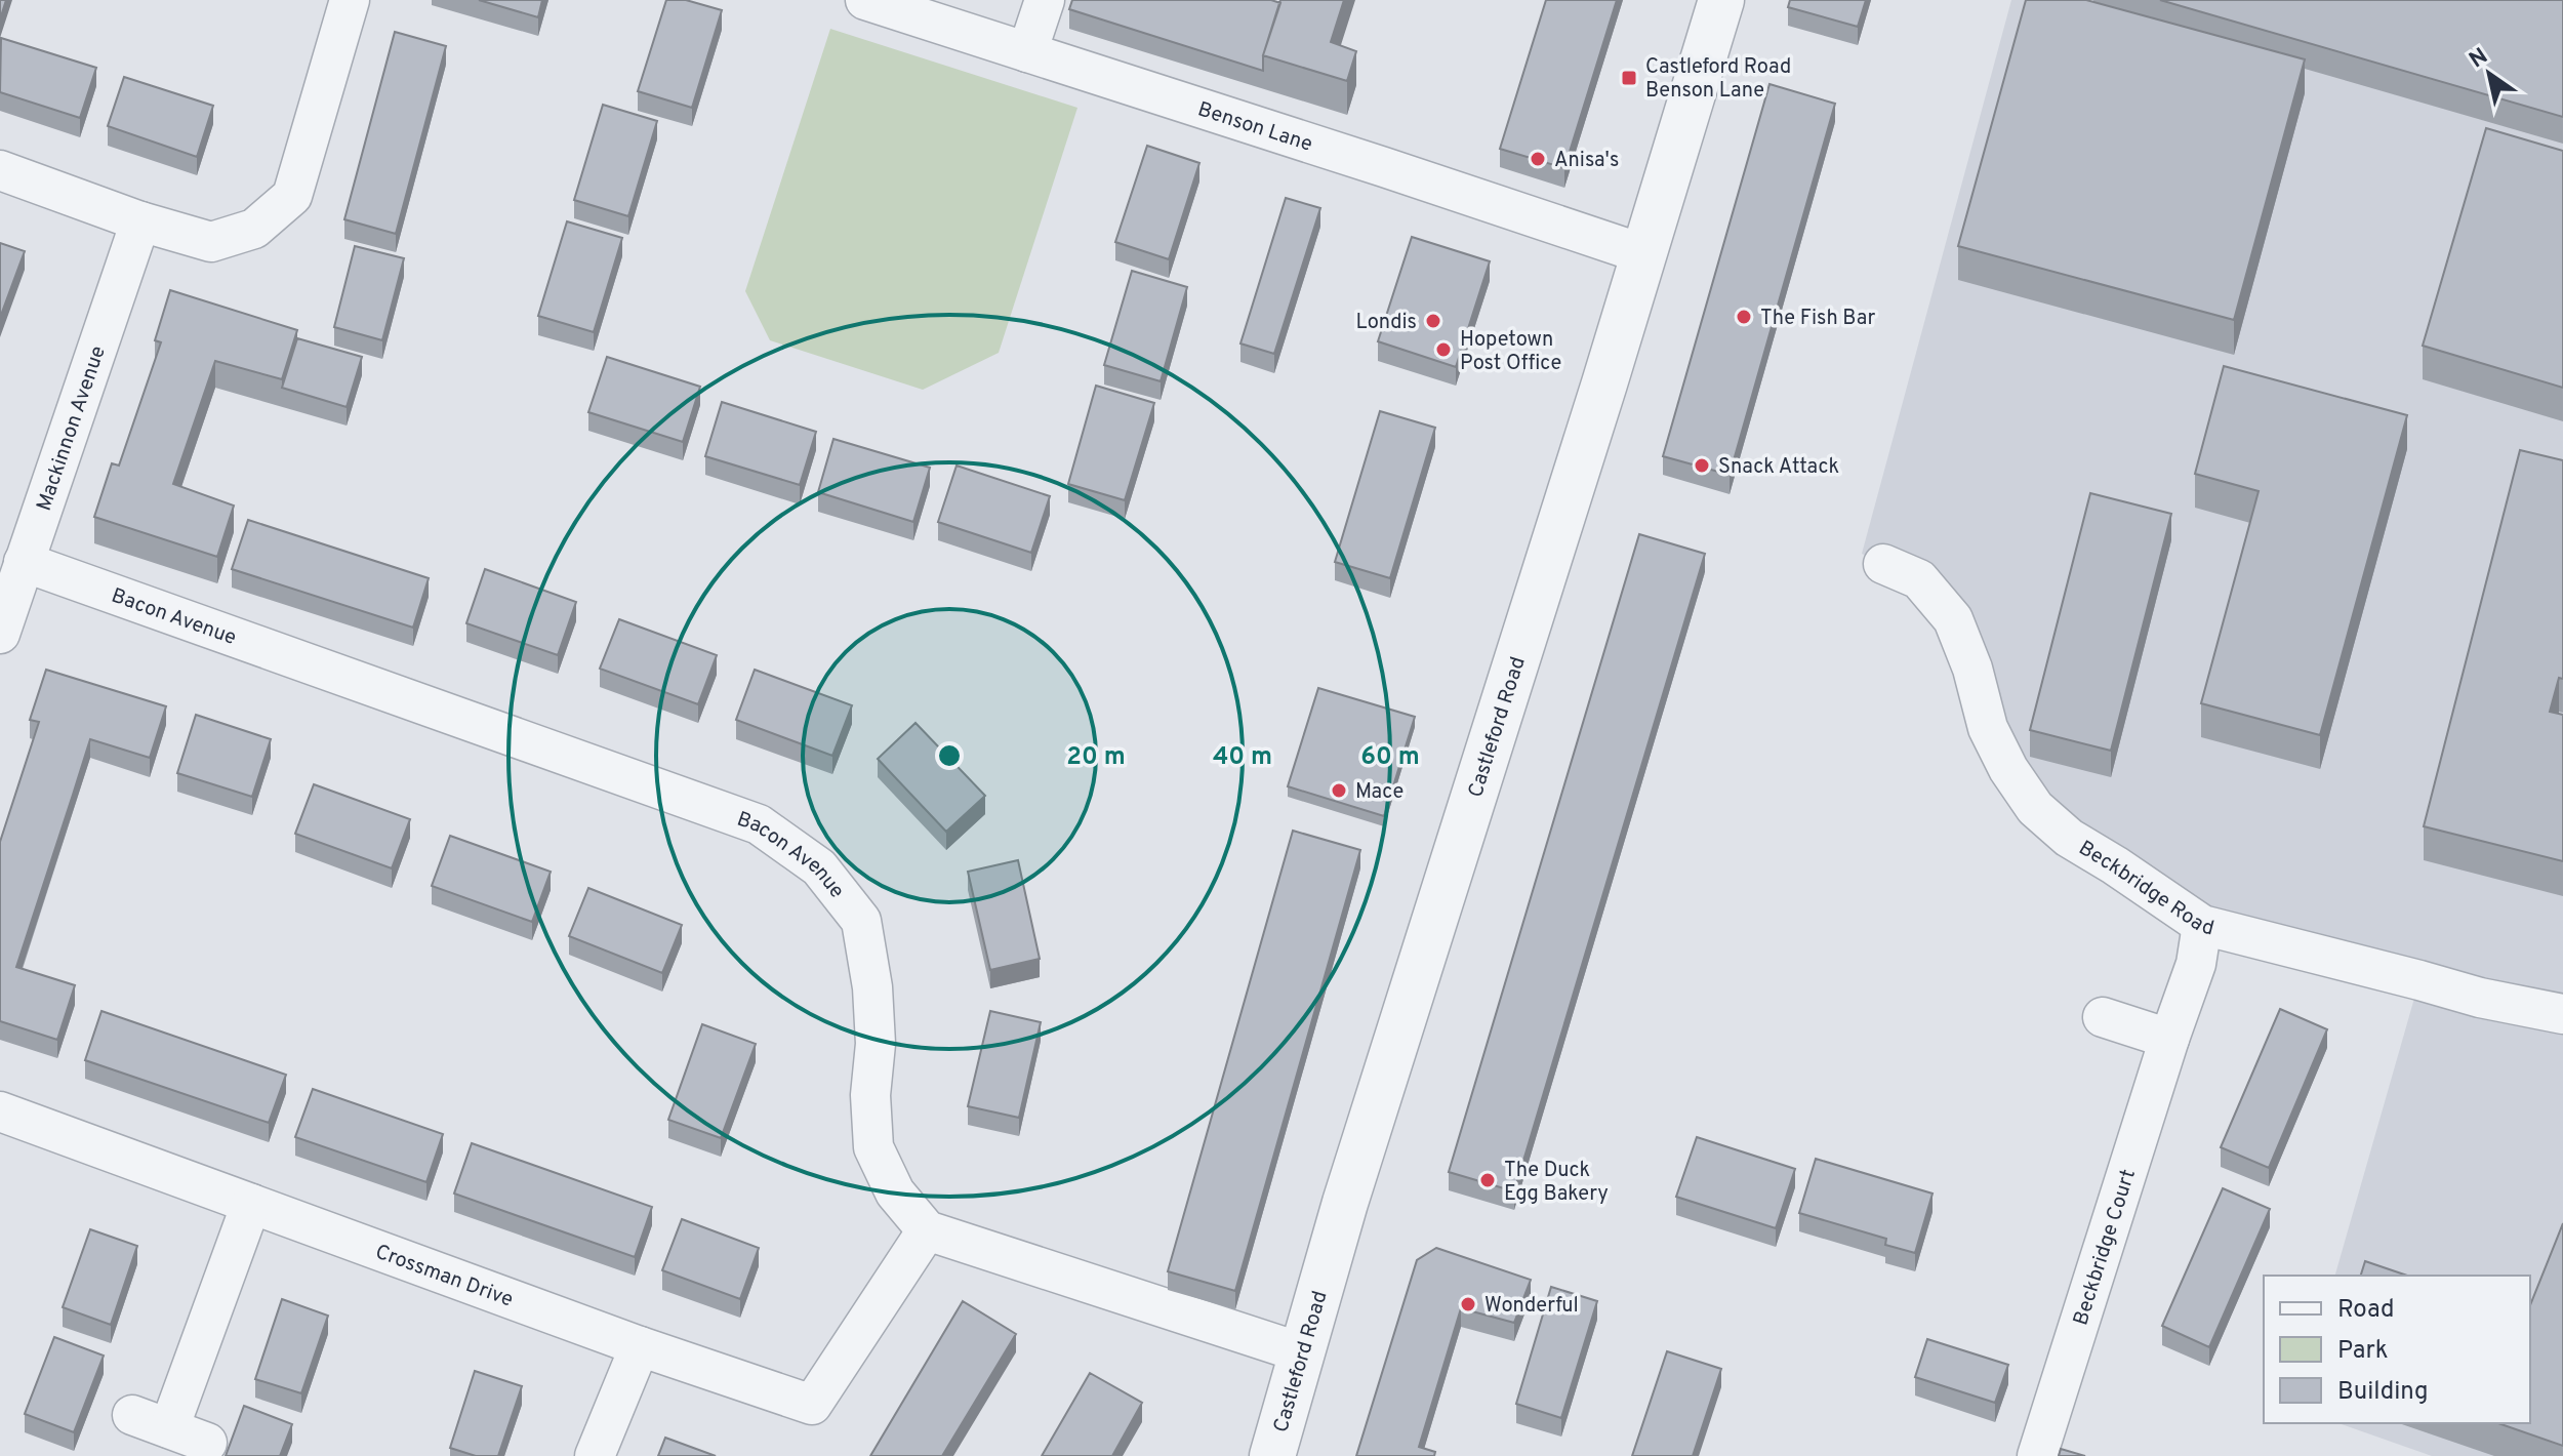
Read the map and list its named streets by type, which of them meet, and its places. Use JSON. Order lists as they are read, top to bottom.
{
  "streets": {
    "street": [
      "Benson Lane",
      "Mackinnon Avenue",
      "Bacon Avenue",
      "Castleford Road",
      "Beckbridge Road",
      "Beckbridge Court",
      "Crossman Drive"
    ]
  },
  "crossings": [
    ["Benson Lane", "Castleford Road"],
    ["Mackinnon Avenue", "Bacon Avenue"],
    ["Bacon Avenue", "Crossman Drive"],
    ["Beckbridge Road", "Beckbridge Court"]
  ],
  "places": {
    "transit": ["Castleford Road Benson Lane"],
    "other": [
      "Anisa's",
      "The Fish Bar",
      "Londis",
      "Hopetown Post Office",
      "Snack Attack",
      "Mace",
      "The Duck Egg Bakery",
      "Wonderful"
    ]
  },
  "legend": ["Road", "Park", "Building"],
  "north": "top left",
  "rings": ["20 m", "40 m", "60 m"]
}
